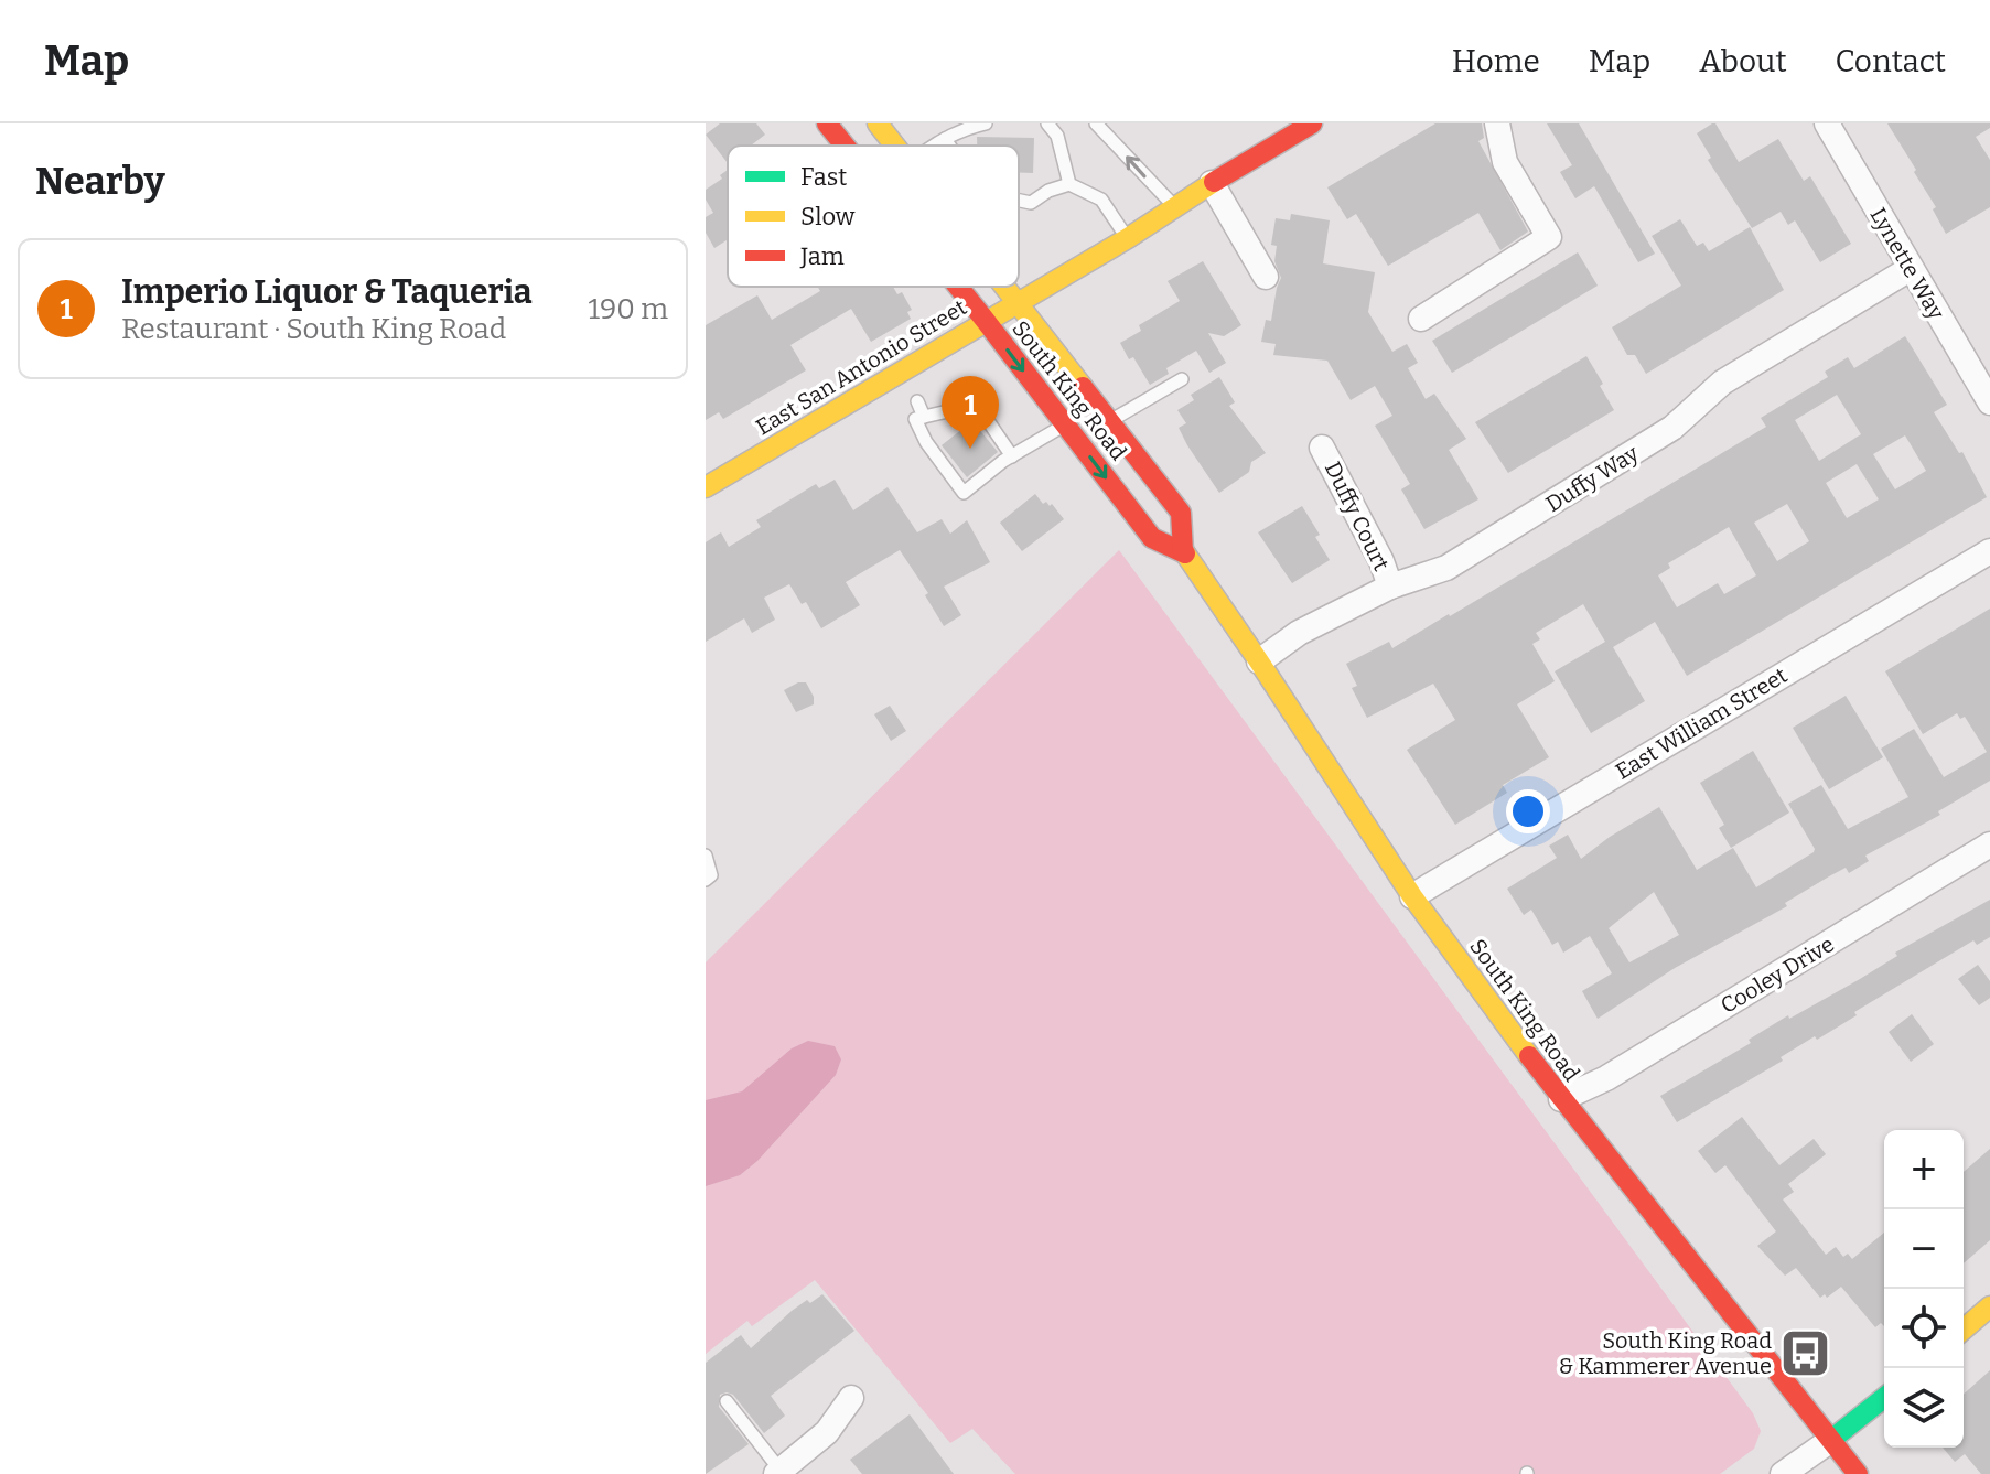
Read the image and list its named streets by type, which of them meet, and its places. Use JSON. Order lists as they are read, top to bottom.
{
  "streets": {
    "main road": ["East San Antonio Street", "South King Road"],
    "street": [
      "Lynette Way",
      "Duffy Way",
      "Duffy Court",
      "East William Street",
      "Cooley Drive"
    ]
  },
  "crossings": [
    ["Lynette Way", "Duffy Way"],
    ["East San Antonio Street", "South King Road"],
    ["South King Road", "Duffy Way"],
    ["South King Road", "East William Street"],
    ["South King Road", "Cooley Drive"],
    ["Duffy Way", "Duffy Court"]
  ],
  "places": {
    "bus stop": ["South King Road & Kammerer Avenue"]
  },
  "legend": ["Fast", "Slow", "Jam"],
  "page": {
    "header": "Map",
    "nav": [
      "Home",
      "Map",
      "About",
      "Contact"
    ],
    "heading": "Nearby",
    "list": [
      {
        "mark": "1",
        "name": "Imperio Liquor & Taqueria",
        "note": "Restaurant · South King Road",
        "value": "190 m"
      }
    ],
    "pins": "1",
    "map_buttons": ["+", "−"]
  }
}
